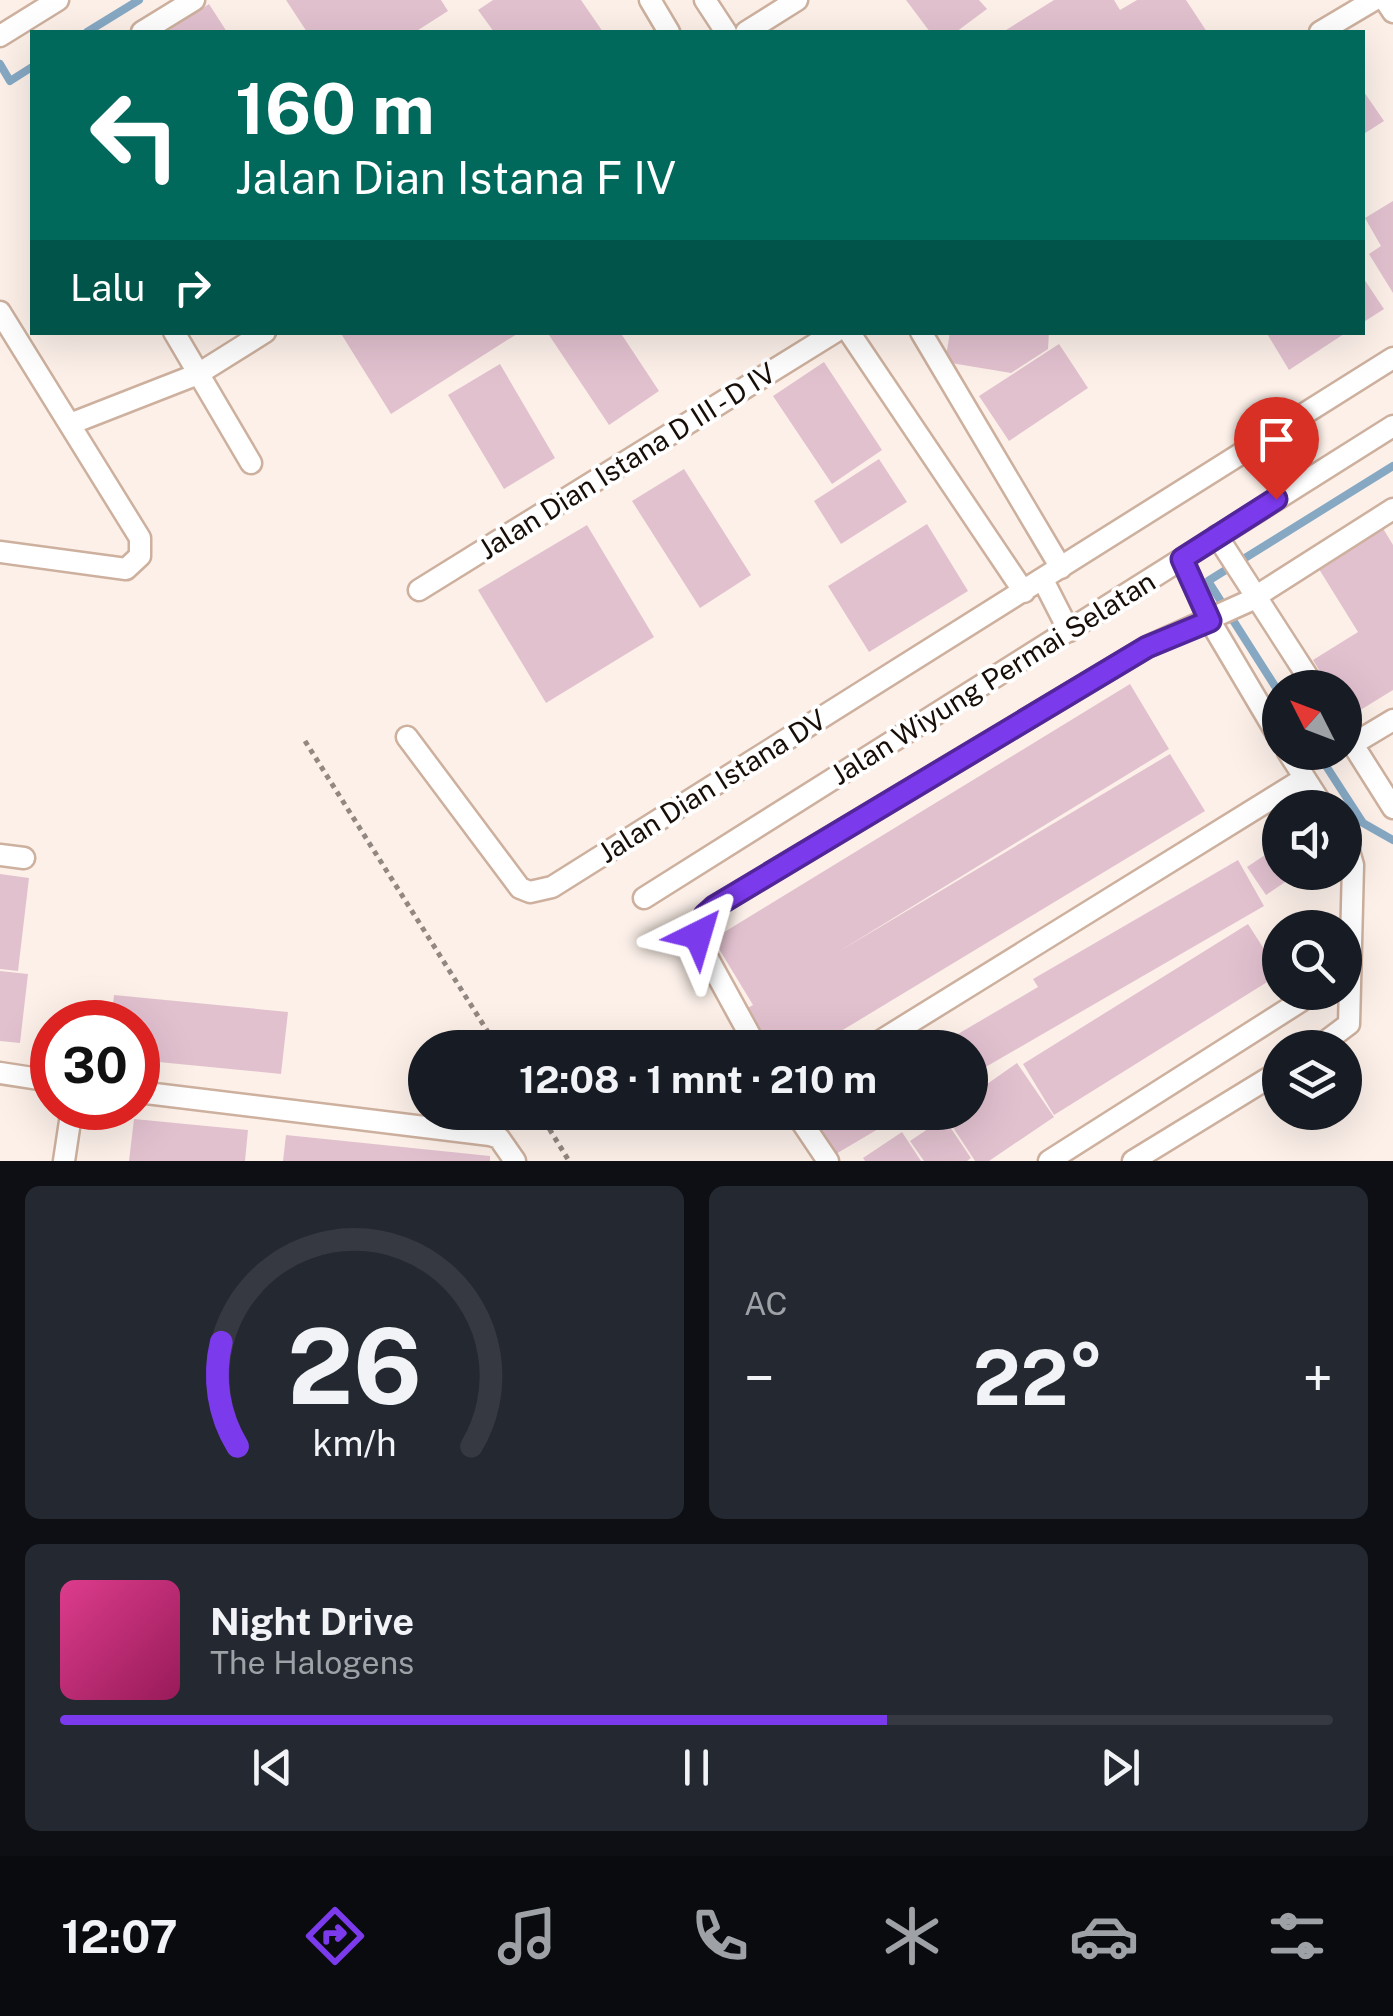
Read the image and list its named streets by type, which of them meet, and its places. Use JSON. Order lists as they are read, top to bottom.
{
  "streets": {
    "street": ["Jalan Dian Istana D III - D IV", "Jalan Wiyung Permai Selatan", "Jalan Dian Istana DV"]
  },
  "north": "top left",
  "page": {
    "turn": ["160 m", "Jalan Dian Istana F IV"],
    "then": "Lalu",
    "limit": "30",
    "trip": "12:08 · 1 mnt · 210 m",
    "tile": "AC",
    "heat": ["−", "22°", "+"],
    "song": ["Night Drive", "The Halogens"],
    "tabs": "12:07",
    "gauge": ["26", "km/h"]
  }
}
